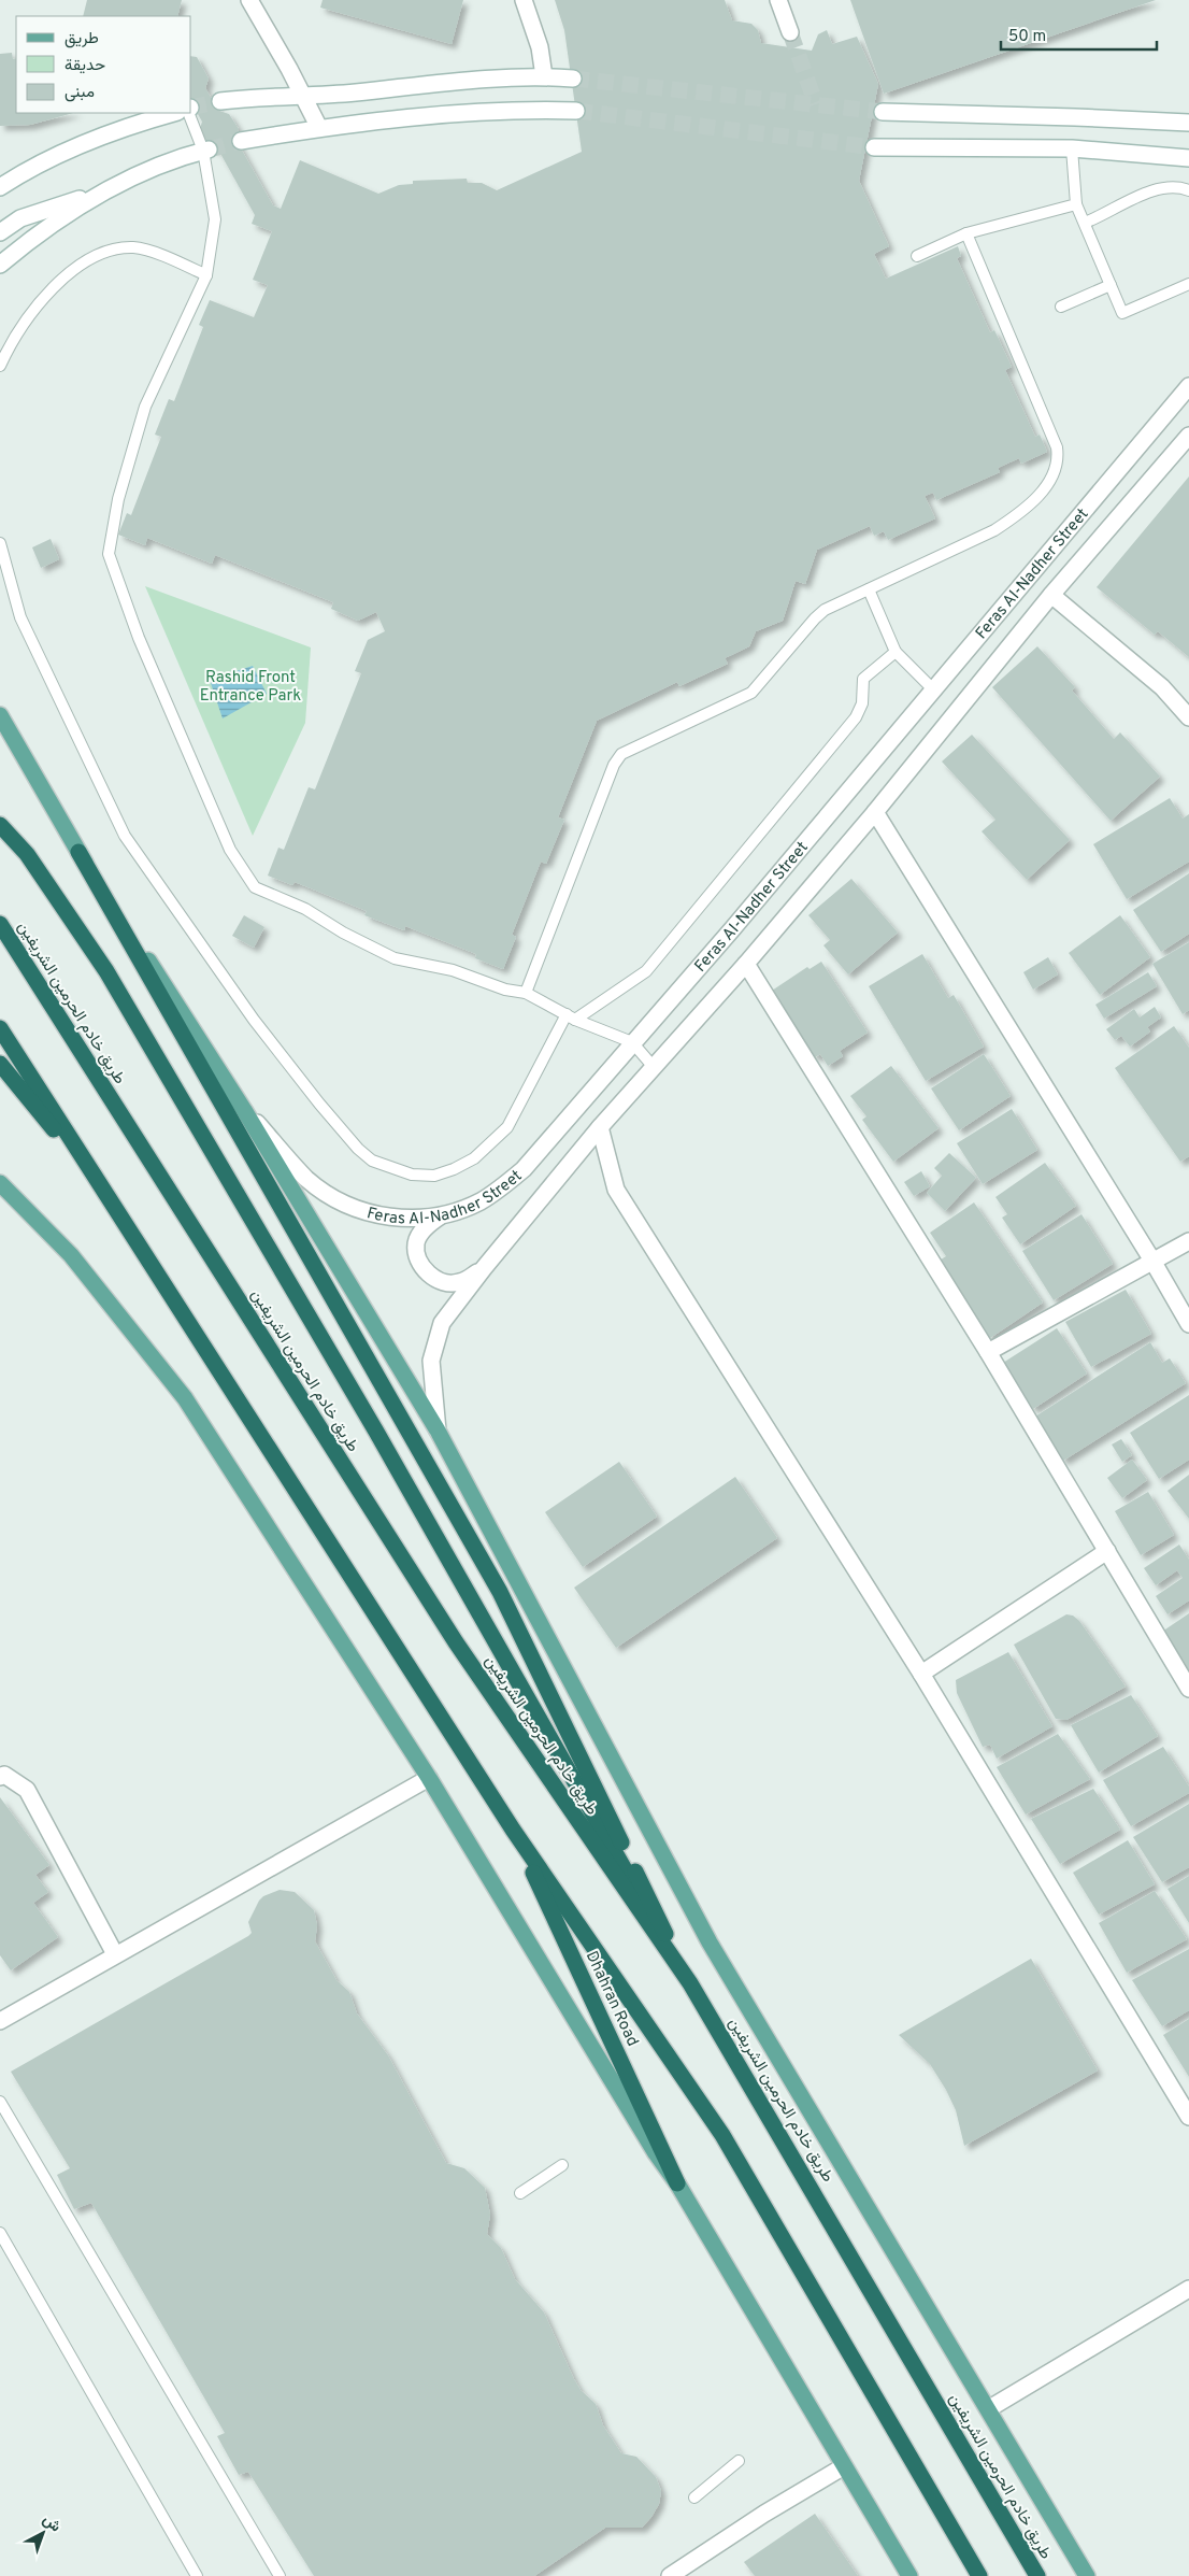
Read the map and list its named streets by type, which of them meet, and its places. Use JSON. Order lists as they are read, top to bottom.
{
  "streets": {
    "highway": ["طريق خادم الحرمين الشريفين", "Dhahran Road"],
    "street": ["Feras Al-Nadher Street"]
  },
  "parks": ["Rashid Front Entrance Park"],
  "legend": ["طريق", "حديقة", "مبنى"],
  "scale_bar": "50 m",
  "north": "top right"
}
